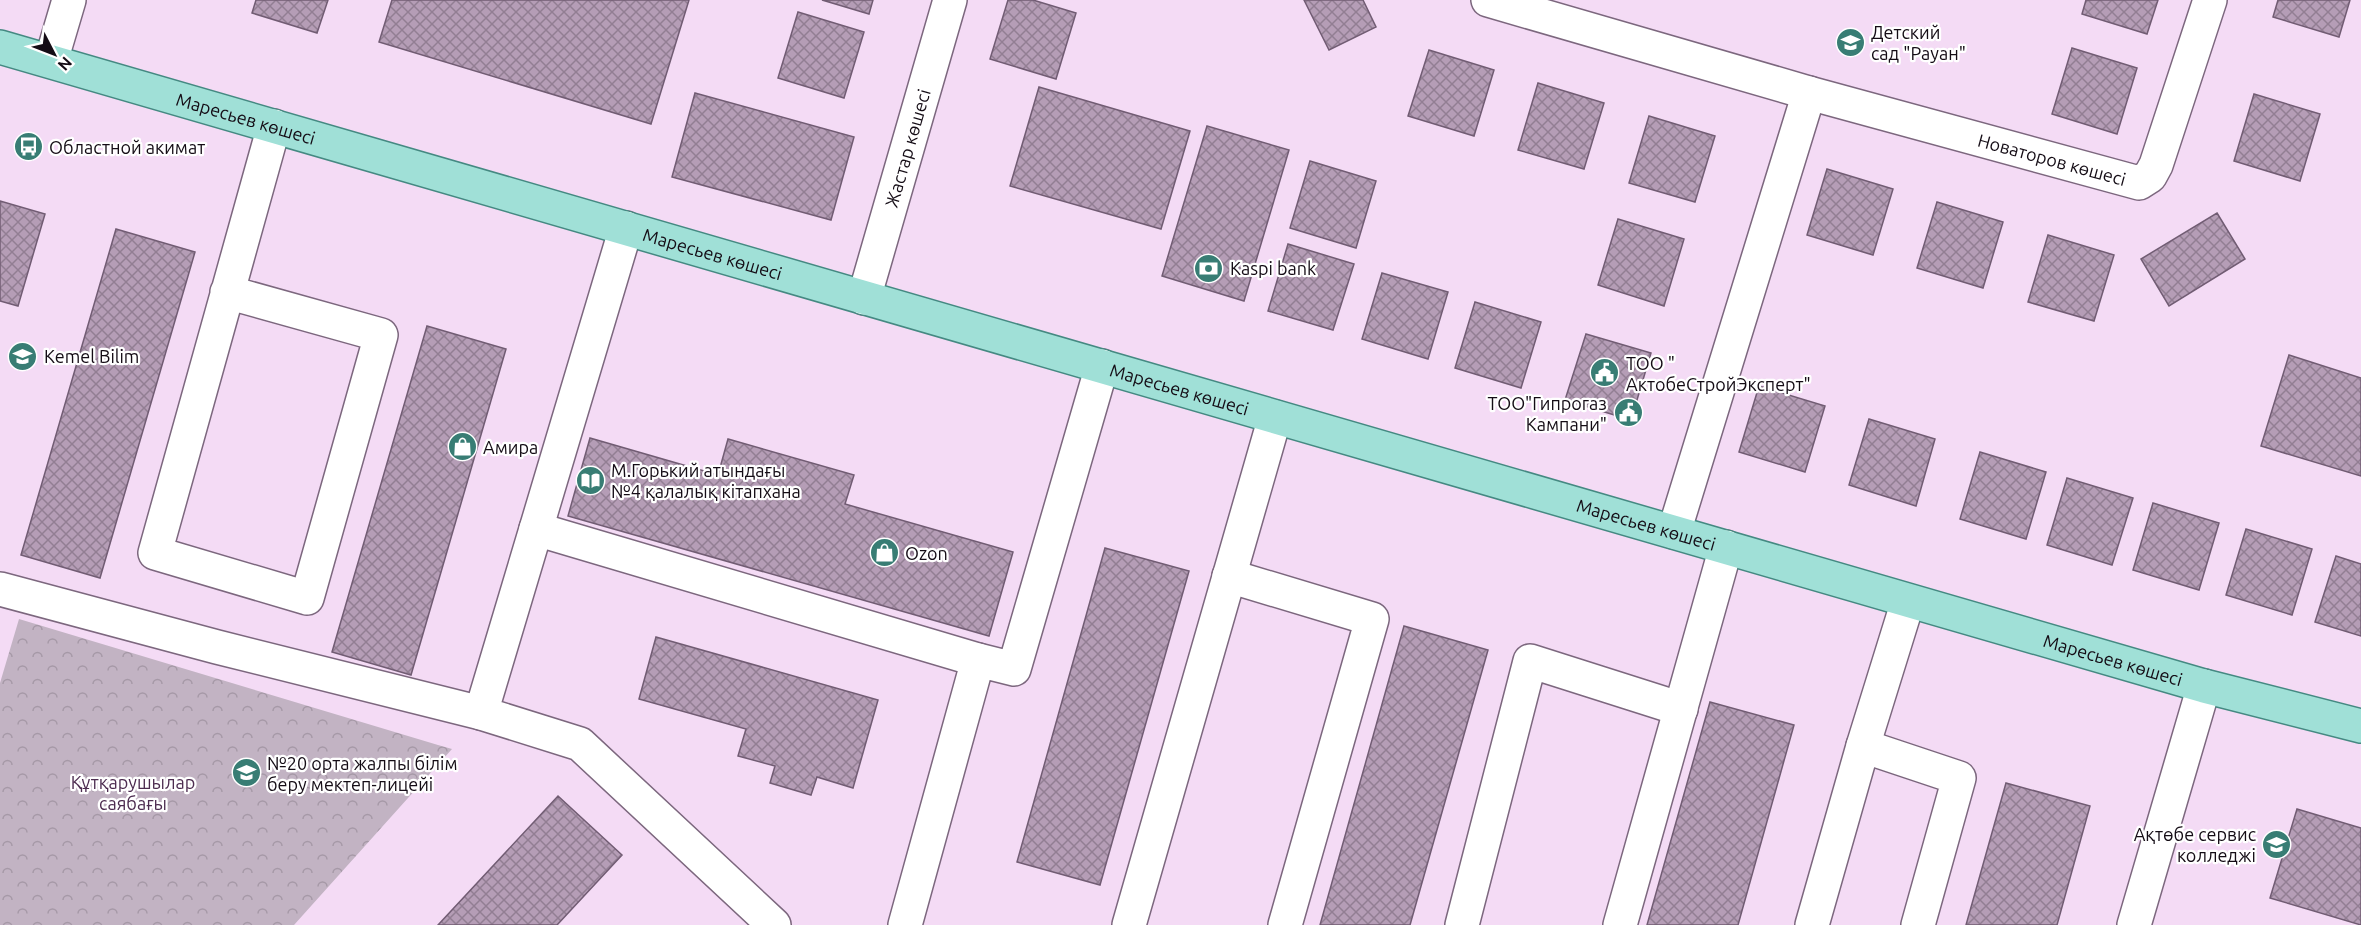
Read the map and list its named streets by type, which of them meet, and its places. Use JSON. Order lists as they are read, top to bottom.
{
  "streets": {
    "main road": ["Маресьев көшесі"],
    "street": ["Жастар көшесі", "Новаторов көшесі"]
  },
  "crossings": [
    ["Маресьев көшесі", "Жастар көшесі"]
  ],
  "parks": ["Құтқарушылар саябағы"],
  "places": {
    "school or university": [
      "Детский сад \"Рауан\"",
      "Kemel Bilim",
      "№20 орта жалпы білім беру мектеп-лицейі",
      "Ақтөбе сервис колледжі"
    ],
    "bus stop": ["Областной акимат"],
    "bank": ["Kaspi bank"],
    "public building": ["ТОО \" АктобеСтройЭксперт\"", "ТОО\"Гипрогаз Кампани\""],
    "shop": ["Амира", "Ozon"],
    "library": ["М.Горький атындағы №4 қалалық кітапхана"]
  },
  "north": "bottom right"
}
